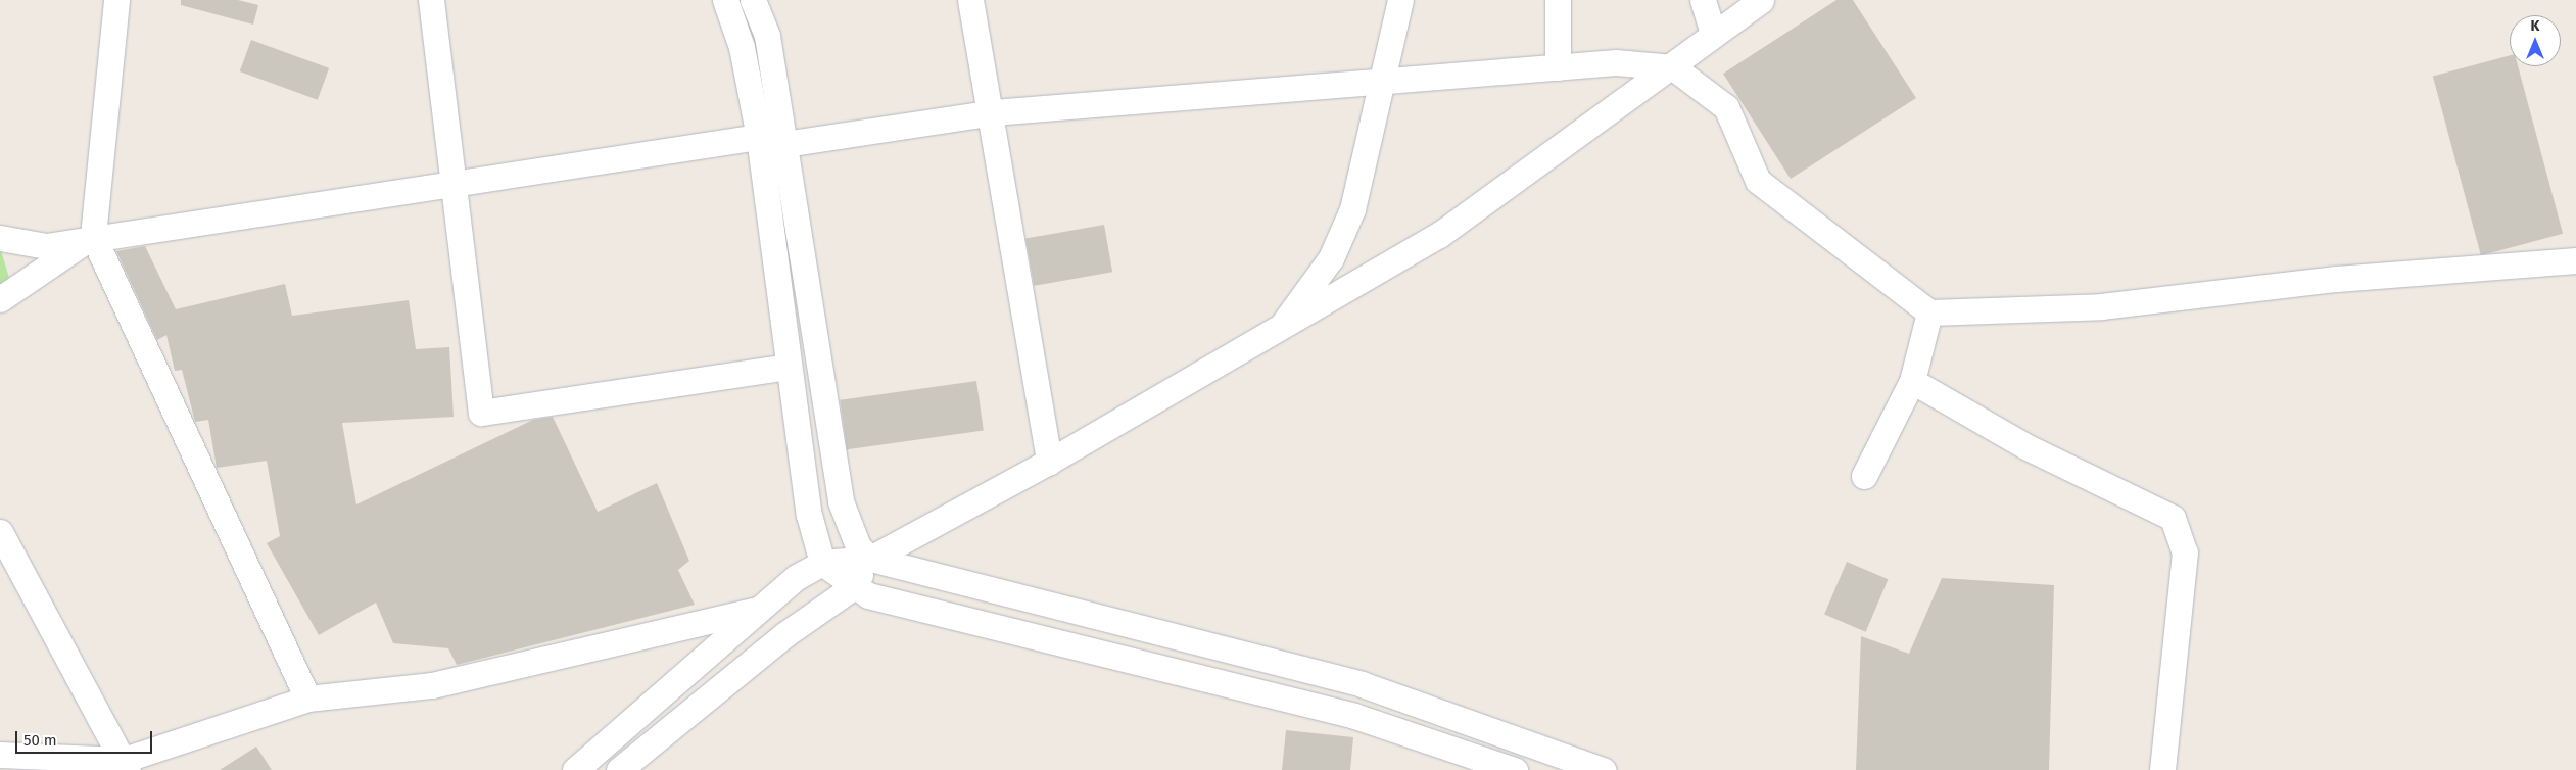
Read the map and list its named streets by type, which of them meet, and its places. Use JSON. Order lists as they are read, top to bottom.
{
  "scale_bar": "50 m",
  "north": "top"
}
